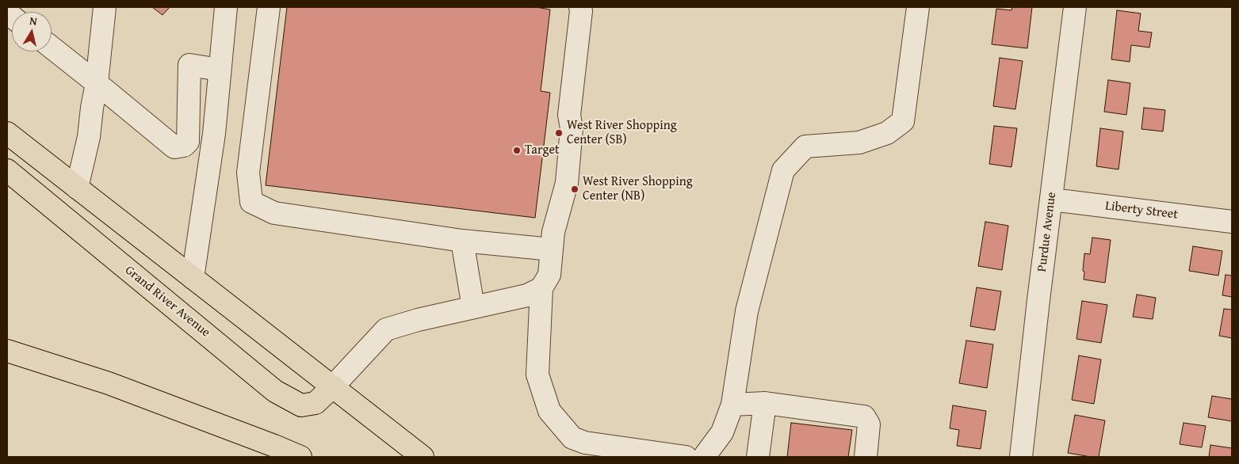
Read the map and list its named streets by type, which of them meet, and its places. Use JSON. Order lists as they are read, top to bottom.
{
  "streets": {
    "main road": ["Grand River Avenue"],
    "street": ["Liberty Street", "Purdue Avenue"]
  },
  "crossings": [
    ["Liberty Street", "Purdue Avenue"]
  ],
  "places": ["West River Shopping Center (SB)", "Target", "West River Shopping Center (NB)"],
  "north": "top"
}
